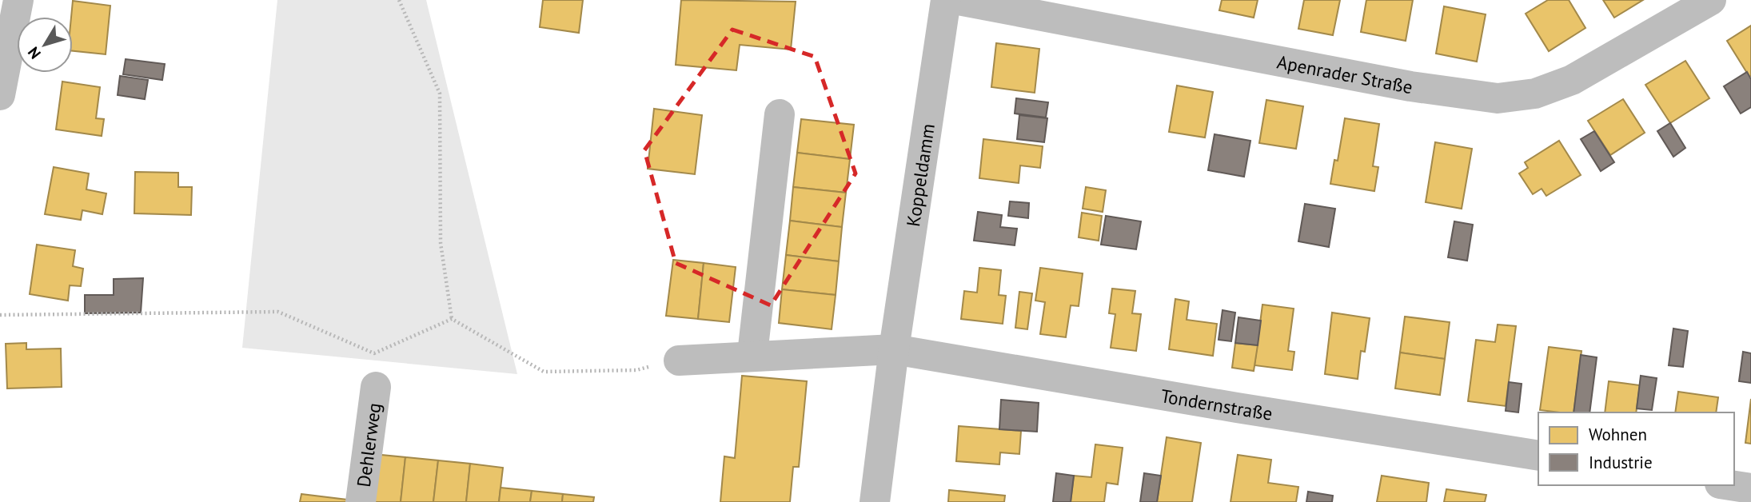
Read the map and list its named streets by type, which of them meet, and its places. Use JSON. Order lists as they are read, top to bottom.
{
  "streets": {
    "street": [
      "Apenrader Straße",
      "Koppeldamm",
      "Tondernstraße",
      "Dehlerweg"
    ]
  },
  "crossings": [
    ["Koppeldamm", "Tondernstraße"]
  ],
  "legend": ["Wohnen", "Industrie"],
  "north": "bottom left"
}
